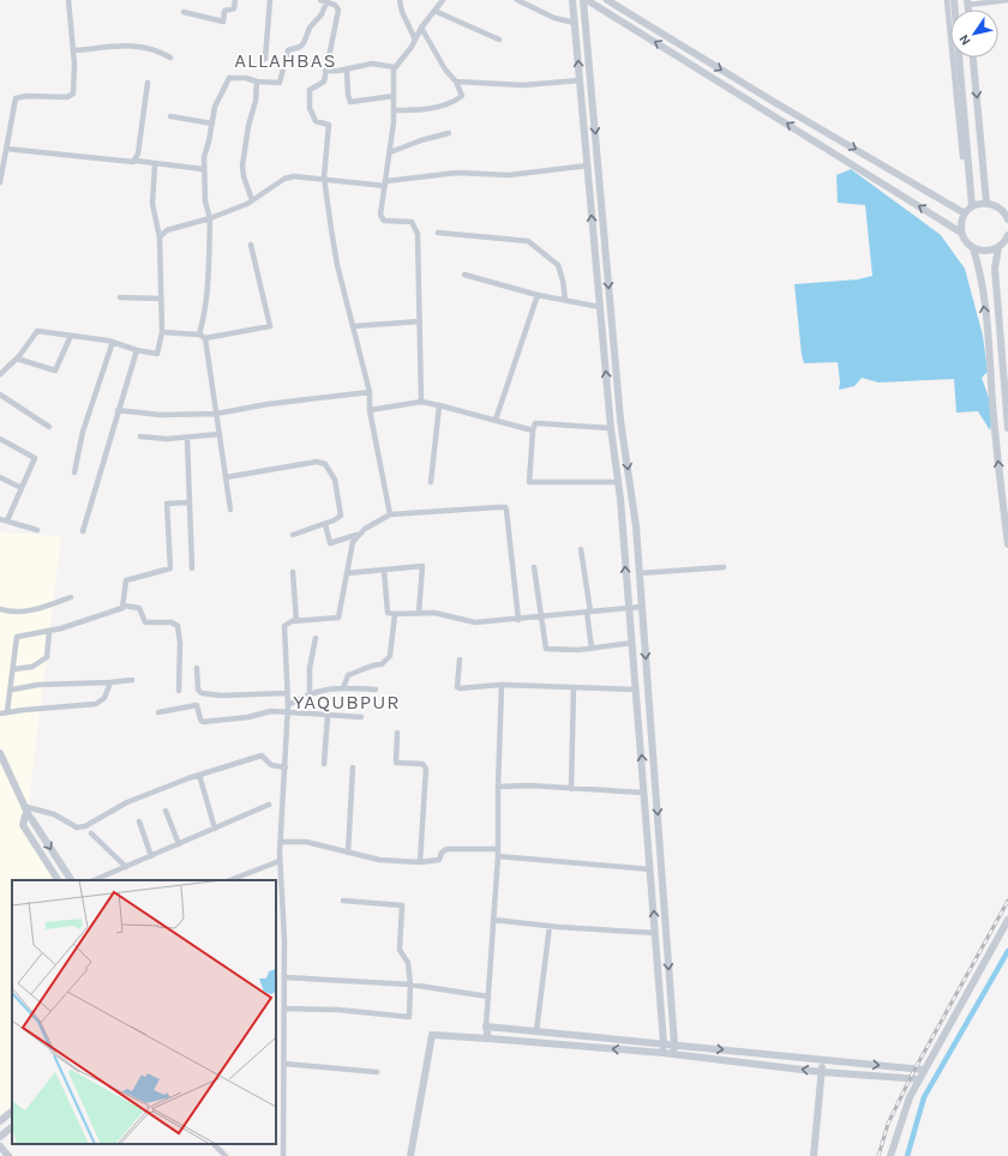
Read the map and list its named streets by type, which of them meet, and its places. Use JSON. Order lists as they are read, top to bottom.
{
  "districts": ["ALLAHBAS", "YAQUBPUR"],
  "north": "bottom left"
}
